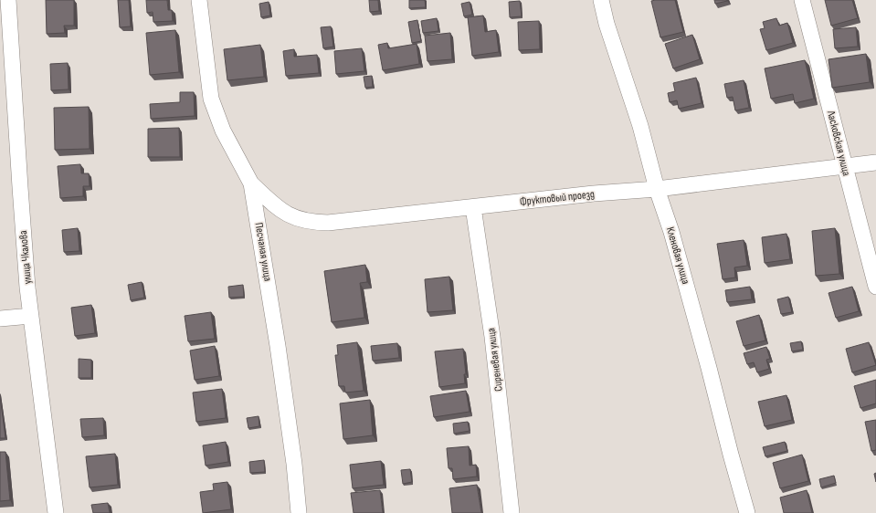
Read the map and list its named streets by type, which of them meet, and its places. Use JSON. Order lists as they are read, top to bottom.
{
  "streets": {
    "street": [
      "Ласковская улица",
      "Фруктовый проезд",
      "Песчаная улица",
      "Кленовая улица",
      "улица Чкалова",
      "Сиреневая улица"
    ]
  },
  "crossings": [
    ["Ласковская улица", "Фруктовый проезд"],
    ["Фруктовый проезд", "Песчаная улица"],
    ["Фруктовый проезд", "Кленовая улица"],
    ["Фруктовый проезд", "Сиреневая улица"]
  ]
}
